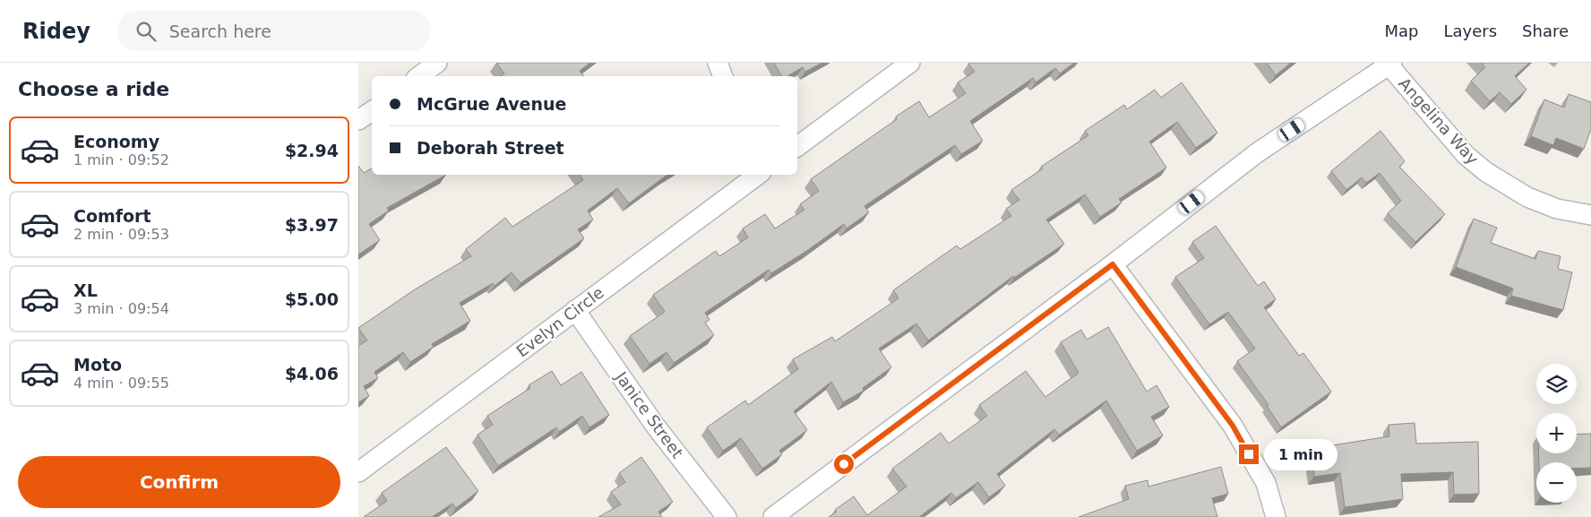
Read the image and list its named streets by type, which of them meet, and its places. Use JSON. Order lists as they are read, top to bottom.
{
  "streets": {
    "street": ["Angelina Way", "Evelyn Circle", "Janice Street"]
  },
  "crossings": [
    ["Evelyn Circle", "Janice Street"]
  ],
  "page": {
    "header": "Ridey",
    "search": "Search here",
    "nav": ["Map", "Layers", "Share"],
    "heading": "Choose a ride",
    "banner": ["McGrue Avenue", "Deborah Street"],
    "list": [
      {
        "name": "Economy",
        "note": "1 min · 09:52",
        "value": "$2.94"
      },
      {
        "name": "Comfort",
        "note": "2 min · 09:53",
        "value": "$3.97"
      },
      {
        "name": "XL",
        "note": "3 min · 09:54",
        "value": "$5.00"
      },
      {
        "name": "Moto",
        "note": "4 min · 09:55",
        "value": "$4.06"
      }
    ],
    "map_buttons": ["+", "−"],
    "bubble": "1 min",
    "buttons": "Confirm"
  }
}
